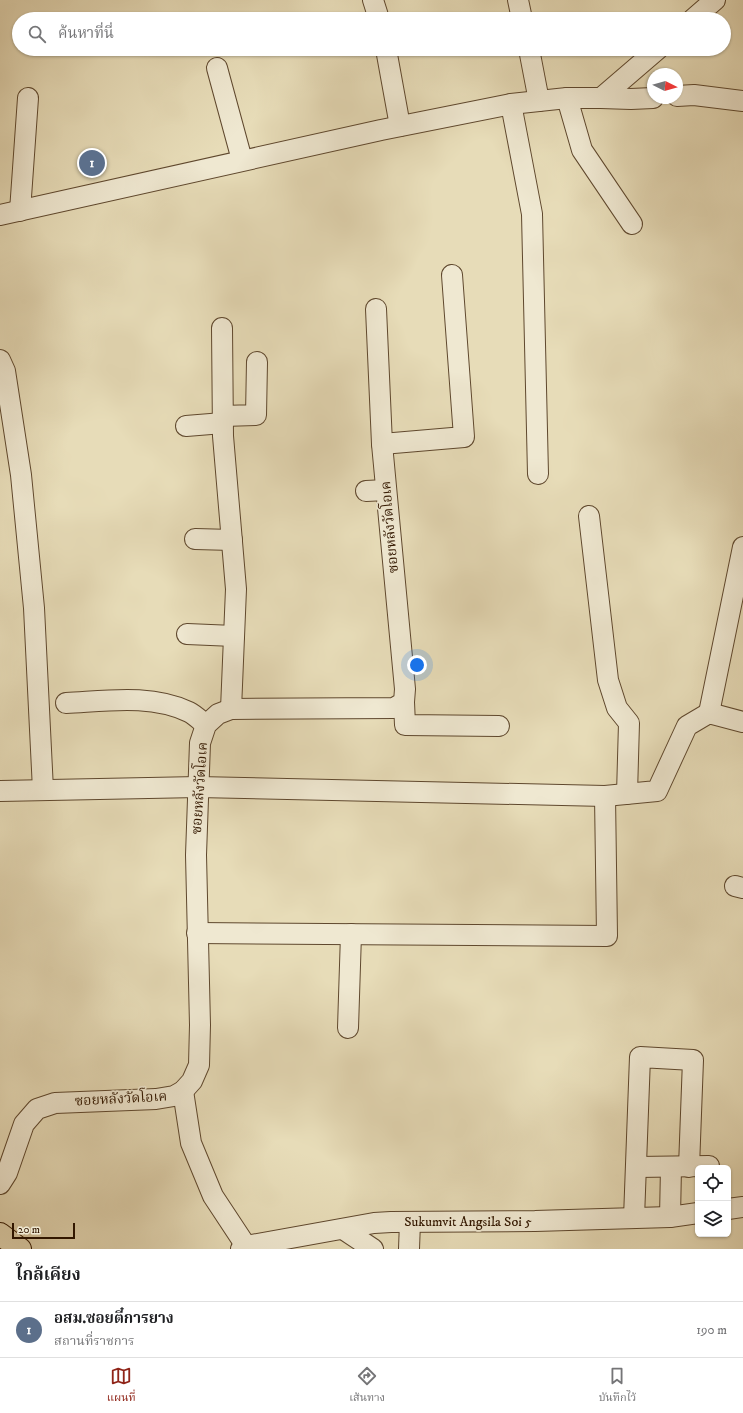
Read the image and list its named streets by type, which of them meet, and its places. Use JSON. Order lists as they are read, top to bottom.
{
  "streets": {
    "street": ["ซอยหลังวัดโอเค", "Sukumvit Angsila Soi 5"]
  },
  "scale_bar": "20 m",
  "north": "right",
  "page": {
    "search": "ค้นหาที่นี่",
    "pins": "1",
    "scale": "20 m",
    "heading": "ใกล้เคียง",
    "list": [
      {
        "mark": "1",
        "name": "อสม.ซอยตี๋การยาง",
        "note": "สถานที่ราชการ",
        "value": "190 m"
      }
    ],
    "nav": ["แผนที่", "เส้นทาง", "บันทึกไว้"]
  }
}
